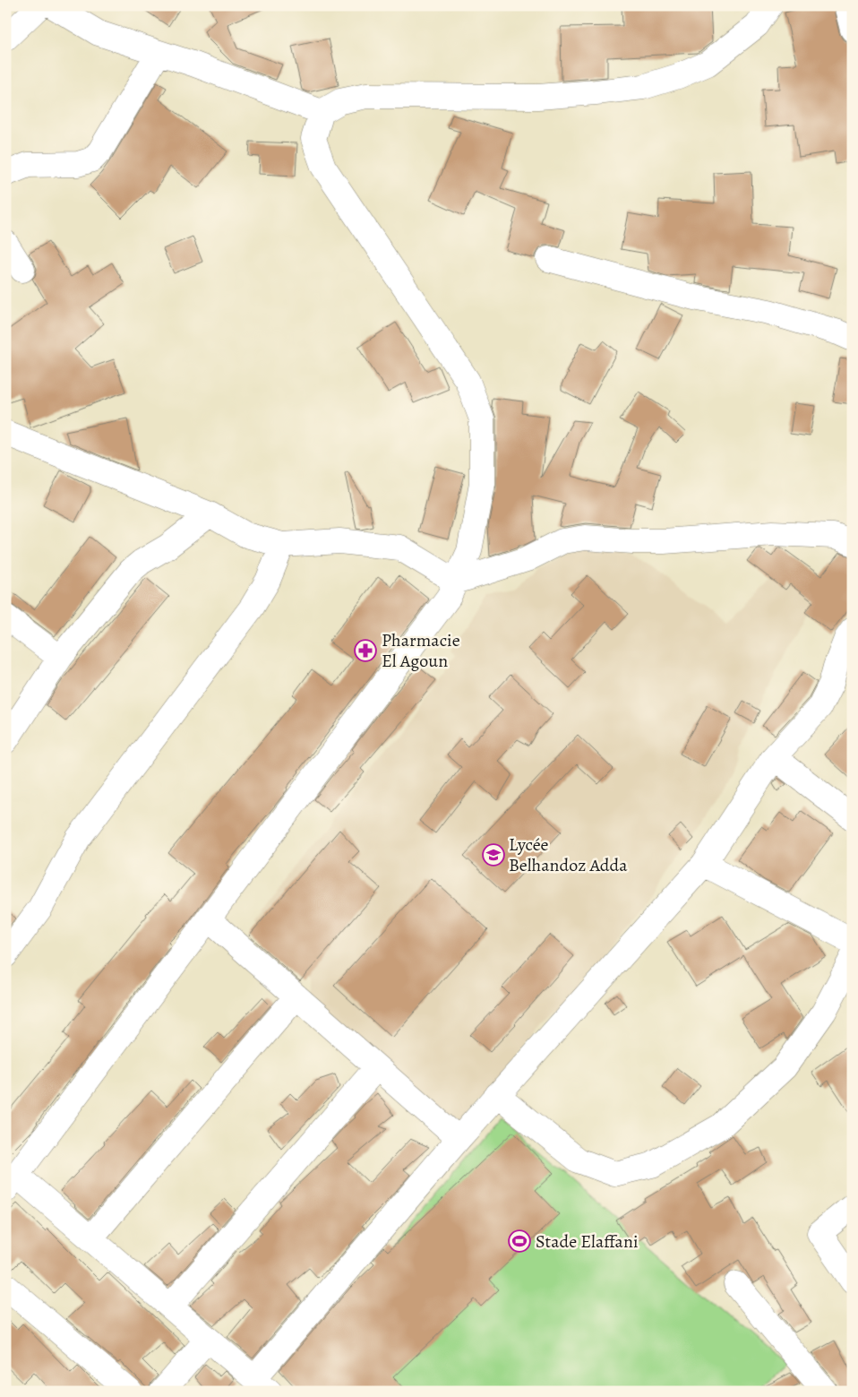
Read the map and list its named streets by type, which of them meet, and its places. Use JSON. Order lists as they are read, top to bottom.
{
  "places": {
    "pharmacy": ["Pharmacie El Agoun"],
    "school or university": ["Lycée Belhandoz Adda"],
    "sports": ["Stade Elaffani"]
  }
}
